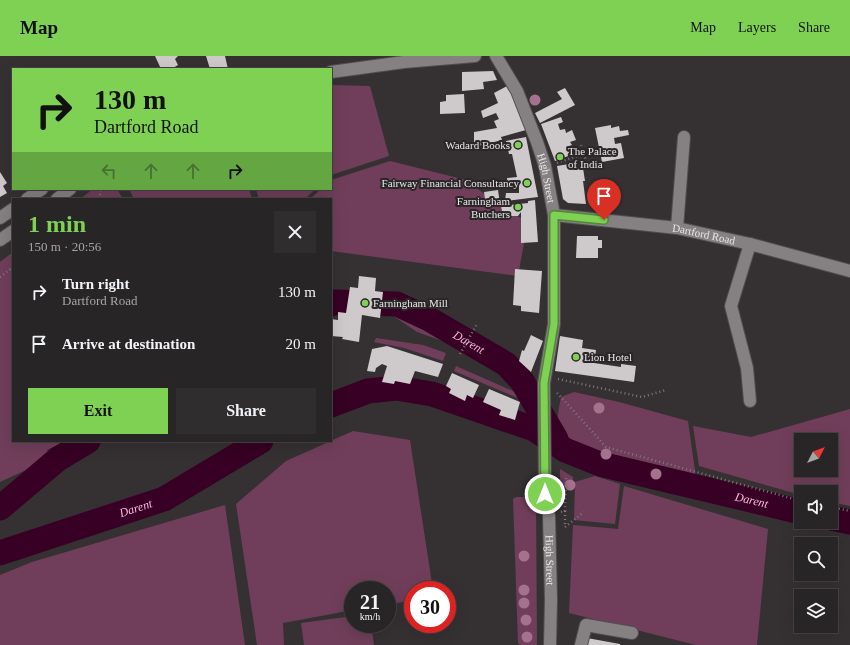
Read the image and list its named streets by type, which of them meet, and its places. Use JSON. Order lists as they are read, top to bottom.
{
  "streets": {
    "street": ["High Street", "Dartford Road"]
  },
  "crossings": [
    ["High Street", "Dartford Road"]
  ],
  "water": ["Darent"],
  "places": [
    "Wadard Books",
    "The Palace of India",
    "Fairway Financial Consultancy",
    "Farningham Butchers",
    "Farningham Mill",
    "Lion Hotel"
  ],
  "north": "top right",
  "page": {
    "header": "Map",
    "nav": ["Map", "Layers", "Share"],
    "turn": ["130 m", "Dartford Road"],
    "heading": ["1 min", "150 m · 20:56"],
    "list": [
      {
        "name": "Turn right",
        "note": "Dartford Road",
        "value": "130 m"
      },
      {
        "name": "Arrive at destination",
        "value": "20 m"
      }
    ],
    "buttons": ["Exit", "Share"],
    "speed": "21 km/h",
    "limit": "30"
  }
}
